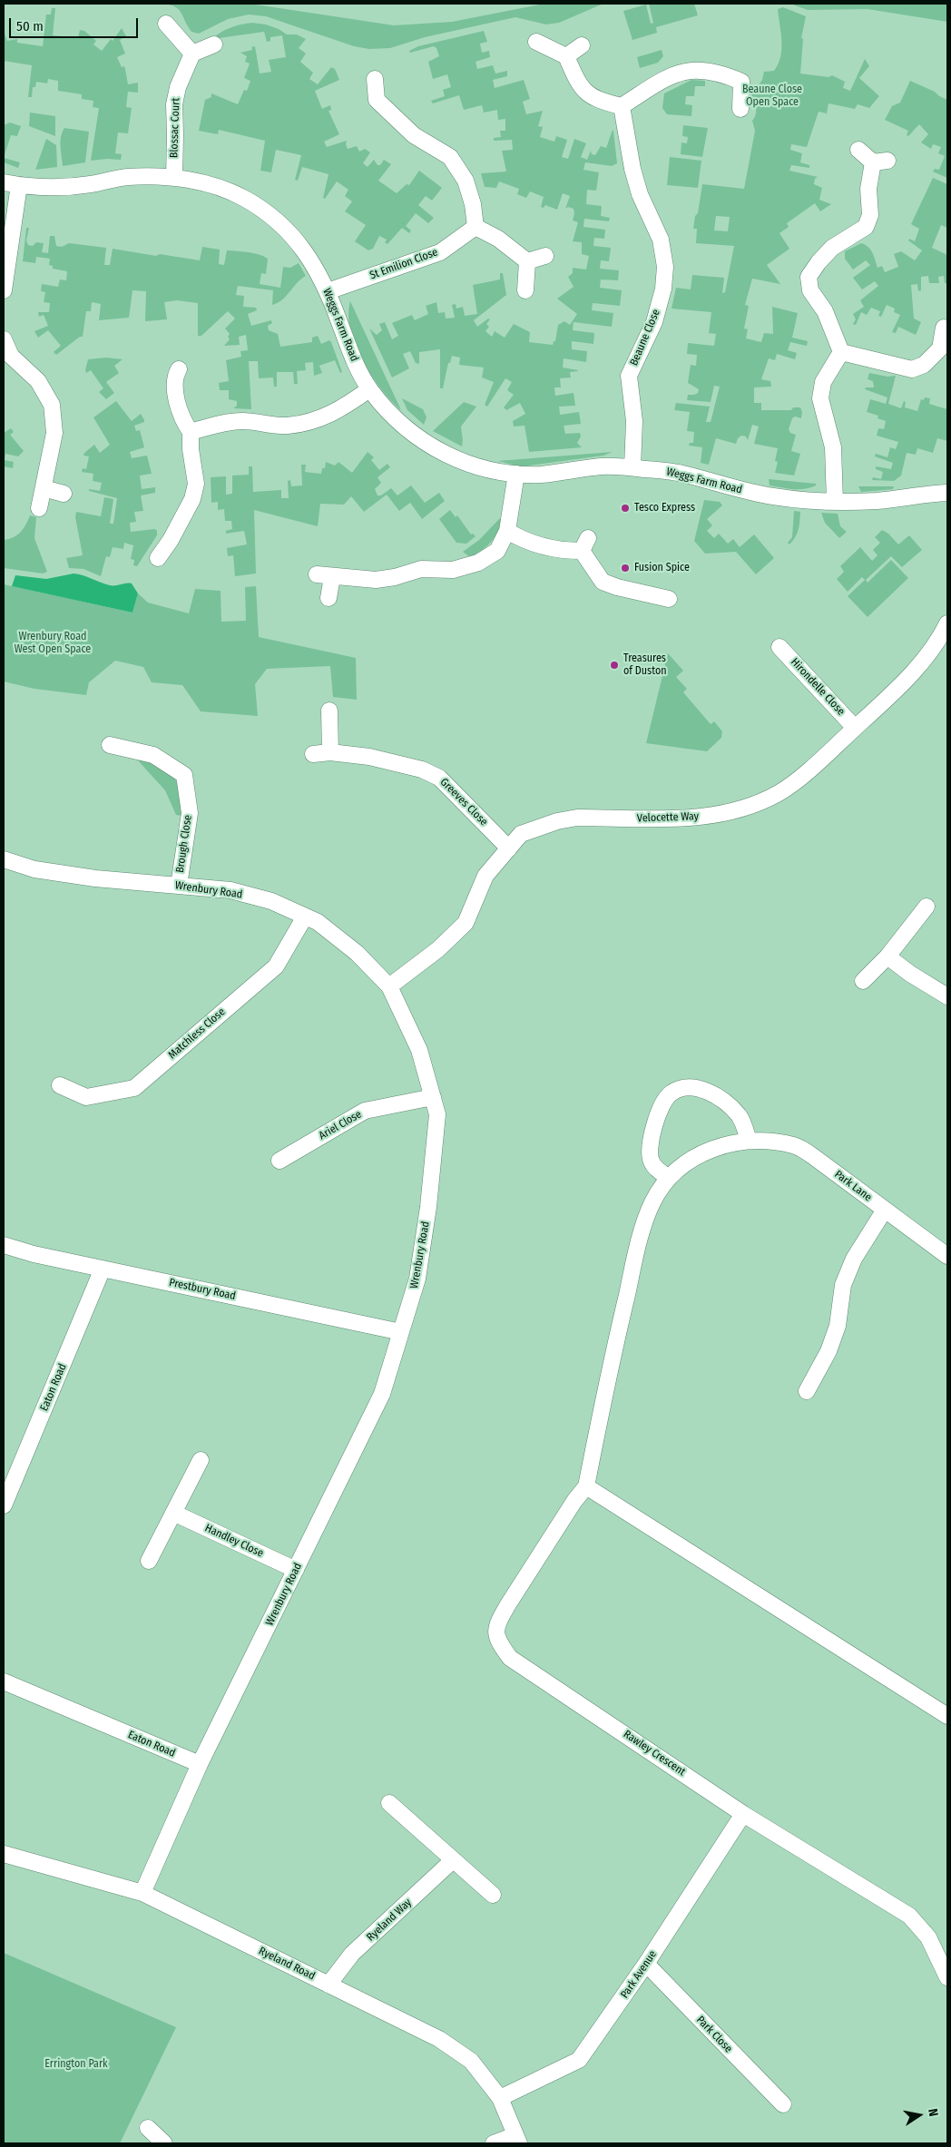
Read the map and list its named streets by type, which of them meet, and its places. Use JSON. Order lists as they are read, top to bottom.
{
  "streets": {
    "street": [
      "Blossac Court",
      "St Emilion Close",
      "Weggs Farm Road",
      "Beaune Close",
      "Hirondelle Close",
      "Greeves Close",
      "Velocette Way",
      "Brough Close",
      "Wrenbury Road",
      "Matchless Close",
      "Ariel Close",
      "Park Lane",
      "Prestbury Road",
      "Eaton Road",
      "Handley Close",
      "Rawley Crescent",
      "Ryeland Way",
      "Ryeland Road",
      "Park Avenue",
      "Park Close"
    ]
  },
  "crossings": [
    ["Blossac Court", "Weggs Farm Road"],
    ["St Emilion Close", "Weggs Farm Road"],
    ["Weggs Farm Road", "Beaune Close"],
    ["Hirondelle Close", "Velocette Way"],
    ["Greeves Close", "Velocette Way"],
    ["Velocette Way", "Wrenbury Road"],
    ["Brough Close", "Wrenbury Road"],
    ["Wrenbury Road", "Matchless Close"],
    ["Wrenbury Road", "Ariel Close"],
    ["Wrenbury Road", "Prestbury Road"],
    ["Wrenbury Road", "Eaton Road"],
    ["Wrenbury Road", "Handley Close"],
    ["Wrenbury Road", "Ryeland Road"],
    ["Park Lane", "Rawley Crescent"],
    ["Prestbury Road", "Eaton Road"],
    ["Rawley Crescent", "Park Avenue"],
    ["Ryeland Way", "Ryeland Road"],
    ["Ryeland Road", "Park Avenue"],
    ["Park Avenue", "Park Close"]
  ],
  "parks": ["Beaune Close Open Space", "Wrenbury Road West Open Space", "Errington Park"],
  "places": ["Tesco Express", "Fusion Spice", "Treasures of Duston"],
  "scale_bar": "50 m",
  "north": "right"
}
